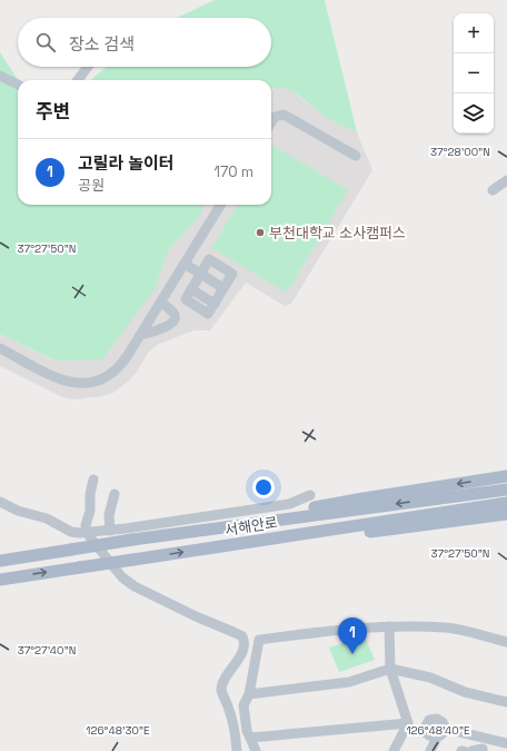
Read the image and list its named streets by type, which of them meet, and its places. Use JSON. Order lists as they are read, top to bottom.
{
  "streets": {
    "main road": ["서해안로"]
  },
  "places": ["부천대학교 소사캠퍼스"],
  "page": {
    "map_buttons": ["+", "−"],
    "search": "장소 검색",
    "heading": "주변",
    "list": [
      {
        "mark": "1",
        "name": "고릴라 놀이터",
        "note": "공원",
        "value": "170 m"
      }
    ],
    "pins": "1"
  },
  "coordinates": [
    "37°28'00\"N",
    "37°27'50\"N",
    "37°27'40\"N",
    "126°48'30\"E",
    "126°48'40\"E"
  ]
}
